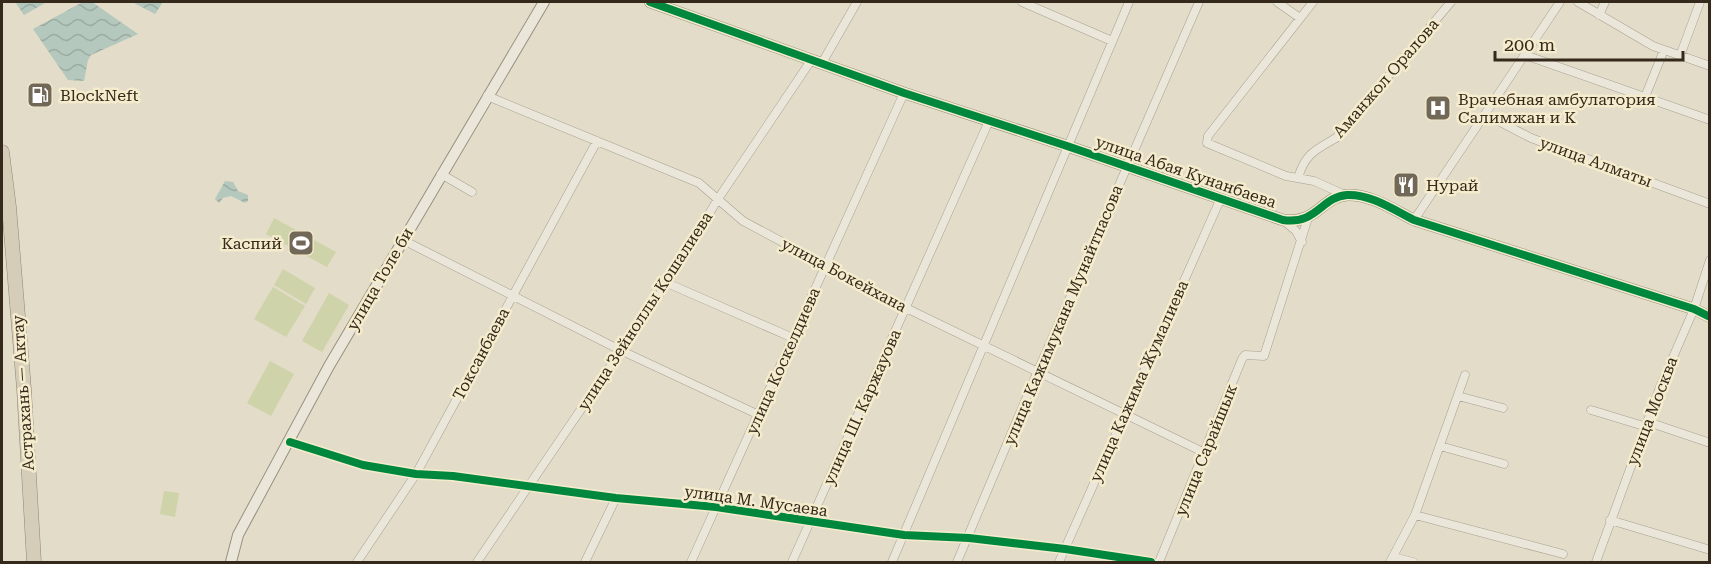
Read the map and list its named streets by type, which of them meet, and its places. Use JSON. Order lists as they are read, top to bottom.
{
  "streets": {
    "highway": ["Астрахань — Актау"],
    "street": [
      "Аманжол Оралова",
      "улица Алматы",
      "улица Абая Кунанбаева",
      "улица Бокейхана",
      "улица Толе би",
      "улица Зейноллы Кошалиева",
      "улица Кажимукана Мунайтпасова",
      "Токсанбаева",
      "улица Коскелдиева",
      "улица Кажима Жумалиева",
      "улица Ш. Каржауова",
      "улица Москва",
      "улица Сарайшык",
      "улица М. Мусаева"
    ]
  },
  "crossings": [
    ["улица Абая Кунанбаева", "улица Зейноллы Кошалиева"],
    ["улица Абая Кунанбаева", "улица Кажимукана Мунайтпасова"],
    ["улица Абая Кунанбаева", "улица Коскелдиева"],
    ["улица Абая Кунанбаева", "улица Кажима Жумалиева"],
    ["улица Абая Кунанбаева", "улица Ш. Каржауова"],
    ["улица Бокейхана", "улица Толе би"],
    ["улица Бокейхана", "улица Зейноллы Кошалиева"],
    ["улица Бокейхана", "улица Кажимукана Мунайтпасова"],
    ["улица Бокейхана", "Токсанбаева"],
    ["улица Бокейхана", "улица Коскелдиева"],
    ["улица Бокейхана", "улица Кажима Жумалиева"],
    ["улица Бокейхана", "улица Ш. Каржауова"],
    ["улица Бокейхана", "улица Сарайшык"],
    ["улица Толе би", "улица М. Мусаева"],
    ["улица Зейноллы Кошалиева", "улица М. Мусаева"],
    ["улица Кажимукана Мунайтпасова", "улица М. Мусаева"],
    ["Токсанбаева", "улица М. Мусаева"],
    ["улица Коскелдиева", "улица М. Мусаева"],
    ["улица Кажима Жумалиева", "улица М. Мусаева"],
    ["улица Ш. Каржауова", "улица М. Мусаева"]
  ],
  "places": {
    "fuel station": ["BlockNeft"],
    "hospital": ["Врачебная амбулатория Салимжан и К"],
    "restaurant": ["Нурай"],
    "sports": ["Каспий"]
  },
  "scale_bar": "200 m"
}
